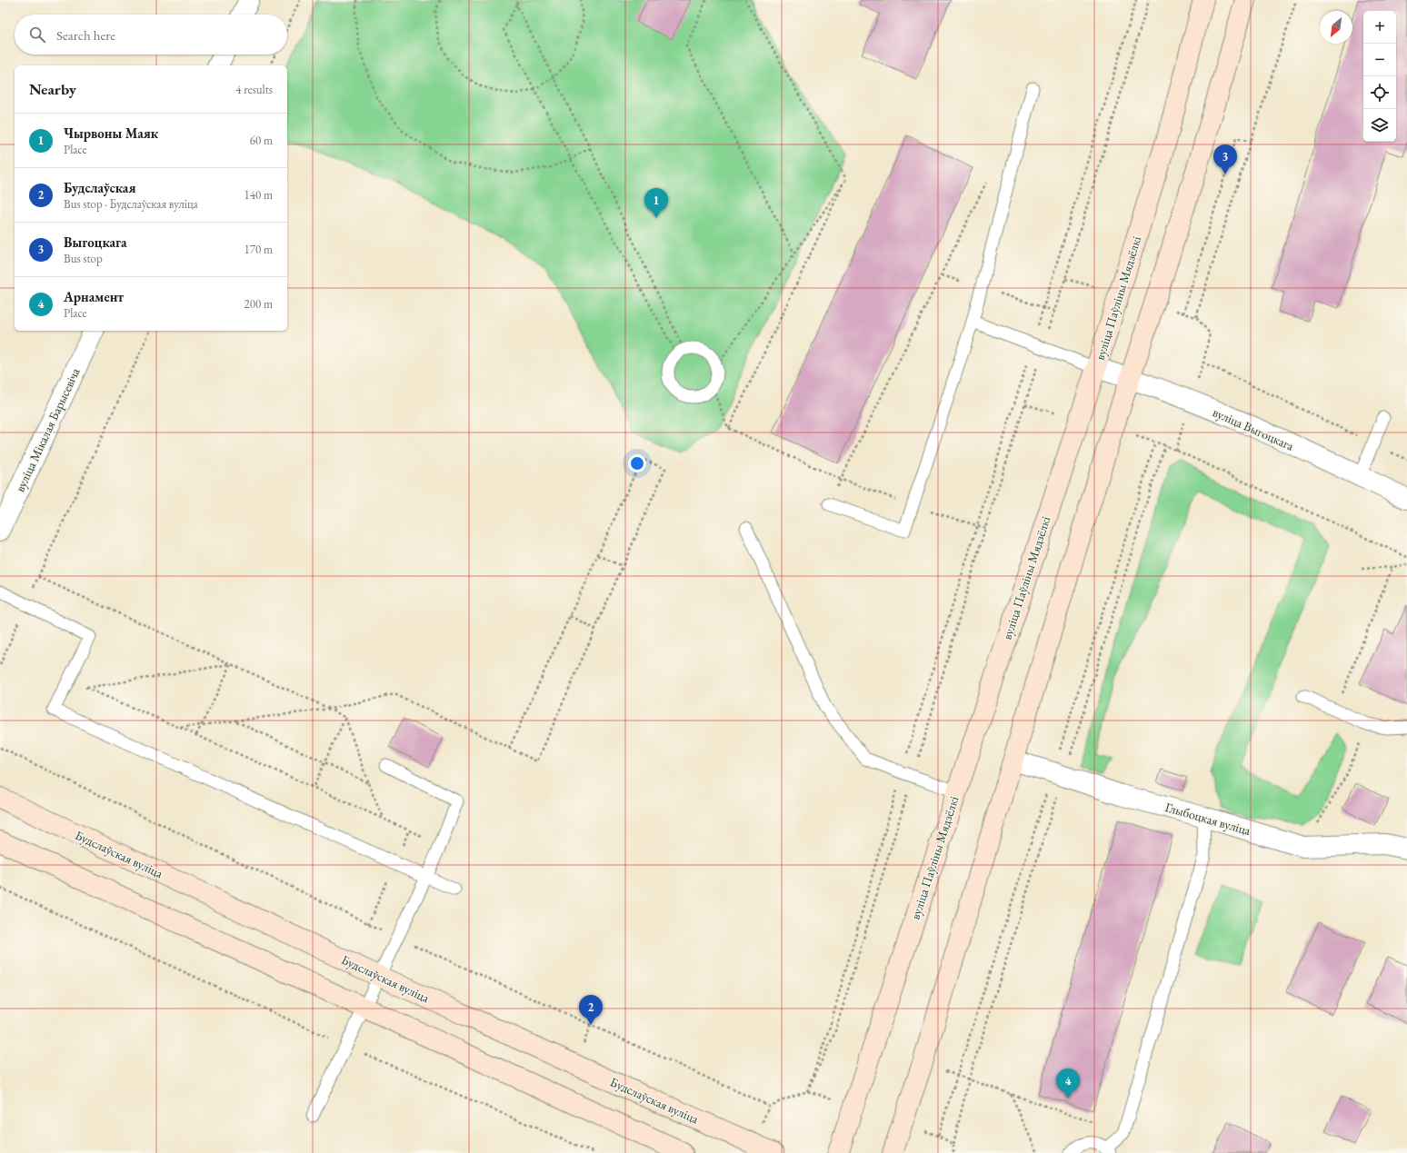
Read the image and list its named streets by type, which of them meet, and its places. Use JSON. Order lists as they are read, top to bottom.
{
  "streets": {
    "street": [
      "вуліца Паўліны Мядзёлкі",
      "вуліца Выгоцкага",
      "вуліца Мікалая Барысевіча",
      "Глыбоцкая вуліца",
      "Будслаўская вуліца"
    ]
  },
  "crossings": [
    ["вуліца Паўліны Мядзёлкі", "вуліца Выгоцкага"]
  ],
  "north": "bottom left",
  "page": {
    "map_buttons": ["+", "−"],
    "search": "Search here",
    "heading": ["Nearby", "4 results"],
    "list": [
      {
        "mark": "1",
        "name": "Чырвоны Маяк",
        "note": "Place",
        "value": "60 m"
      },
      {
        "mark": "2",
        "name": "Будслаўская",
        "note": "Bus stop · Будслаўская вуліца",
        "value": "140 m"
      },
      {
        "mark": "3",
        "name": "Выгоцкага",
        "note": "Bus stop",
        "value": "170 m"
      },
      {
        "mark": "4",
        "name": "Арнамент",
        "note": "Place",
        "value": "200 m"
      }
    ],
    "pins": [
      "3",
      "1",
      "2",
      "4"
    ]
  }
}
